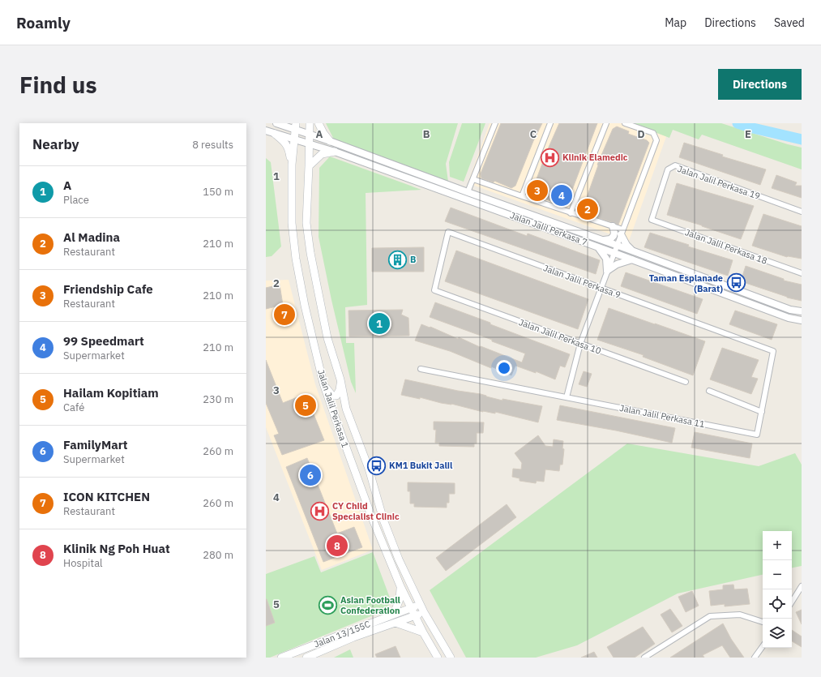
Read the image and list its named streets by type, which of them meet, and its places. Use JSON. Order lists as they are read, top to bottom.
{
  "streets": {
    "main road": ["Jalan Jalil Perkasa 1", "Jalan 13/155C"],
    "street": [
      "Jalan Jalil Perkasa 19",
      "Jalan Jalil Perkasa 7",
      "Jalan Jalil Perkasa 18",
      "Jalan Jalil Perkasa 9",
      "Jalan Jalil Perkasa 10",
      "Jalan Jalil Perkasa 11"
    ]
  },
  "crossings": [
    ["Jalan Jalil Perkasa 19", "Jalan Jalil Perkasa 18"],
    ["Jalan Jalil Perkasa 7", "Jalan Jalil Perkasa 1"],
    ["Jalan Jalil Perkasa 9", "Jalan Jalil Perkasa 10"],
    ["Jalan Jalil Perkasa 9", "Jalan Jalil Perkasa 11"],
    ["Jalan Jalil Perkasa 1", "Jalan 13/155C"]
  ],
  "places": {
    "hospital": ["Klinik Elamedic", "CY Child Specialist Clinic"],
    "building": ["B"],
    "bus stop": ["Taman Esplanade (Barat)", "KM1 Bukit Jalil"],
    "sports": ["Asian Football Confederation"]
  },
  "page": {
    "header": "Roamly",
    "nav": ["Map", "Directions", "Saved"],
    "buttons": "Directions",
    "title": "Find us",
    "heading": ["Nearby", "8 results"],
    "list": [
      {
        "mark": "1",
        "name": "A",
        "note": "Place",
        "value": "150 m"
      },
      {
        "mark": "2",
        "name": "Al Madina",
        "note": "Restaurant",
        "value": "210 m"
      },
      {
        "mark": "3",
        "name": "Friendship Cafe",
        "note": "Restaurant",
        "value": "210 m"
      },
      {
        "mark": "4",
        "name": "99 Speedmart",
        "note": "Supermarket",
        "value": "210 m"
      },
      {
        "mark": "5",
        "name": "Hailam Kopitiam",
        "note": "Café",
        "value": "230 m"
      },
      {
        "mark": "6",
        "name": "FamilyMart",
        "note": "Supermarket",
        "value": "260 m"
      },
      {
        "mark": "7",
        "name": "ICON KITCHEN",
        "note": "Restaurant",
        "value": "260 m"
      },
      {
        "mark": "8",
        "name": "Klinik Ng Poh Huat",
        "note": "Hospital",
        "value": "280 m"
      }
    ],
    "pins": [
      "3",
      "4",
      "2",
      "7",
      "1",
      "5",
      "6",
      "8"
    ],
    "map_buttons": ["+", "−"]
  },
  "grid": {
    "columns": [
      "A",
      "B",
      "C",
      "D",
      "E"
    ],
    "rows": [
      "1",
      "2",
      "3",
      "4",
      "5"
    ]
  }
}
